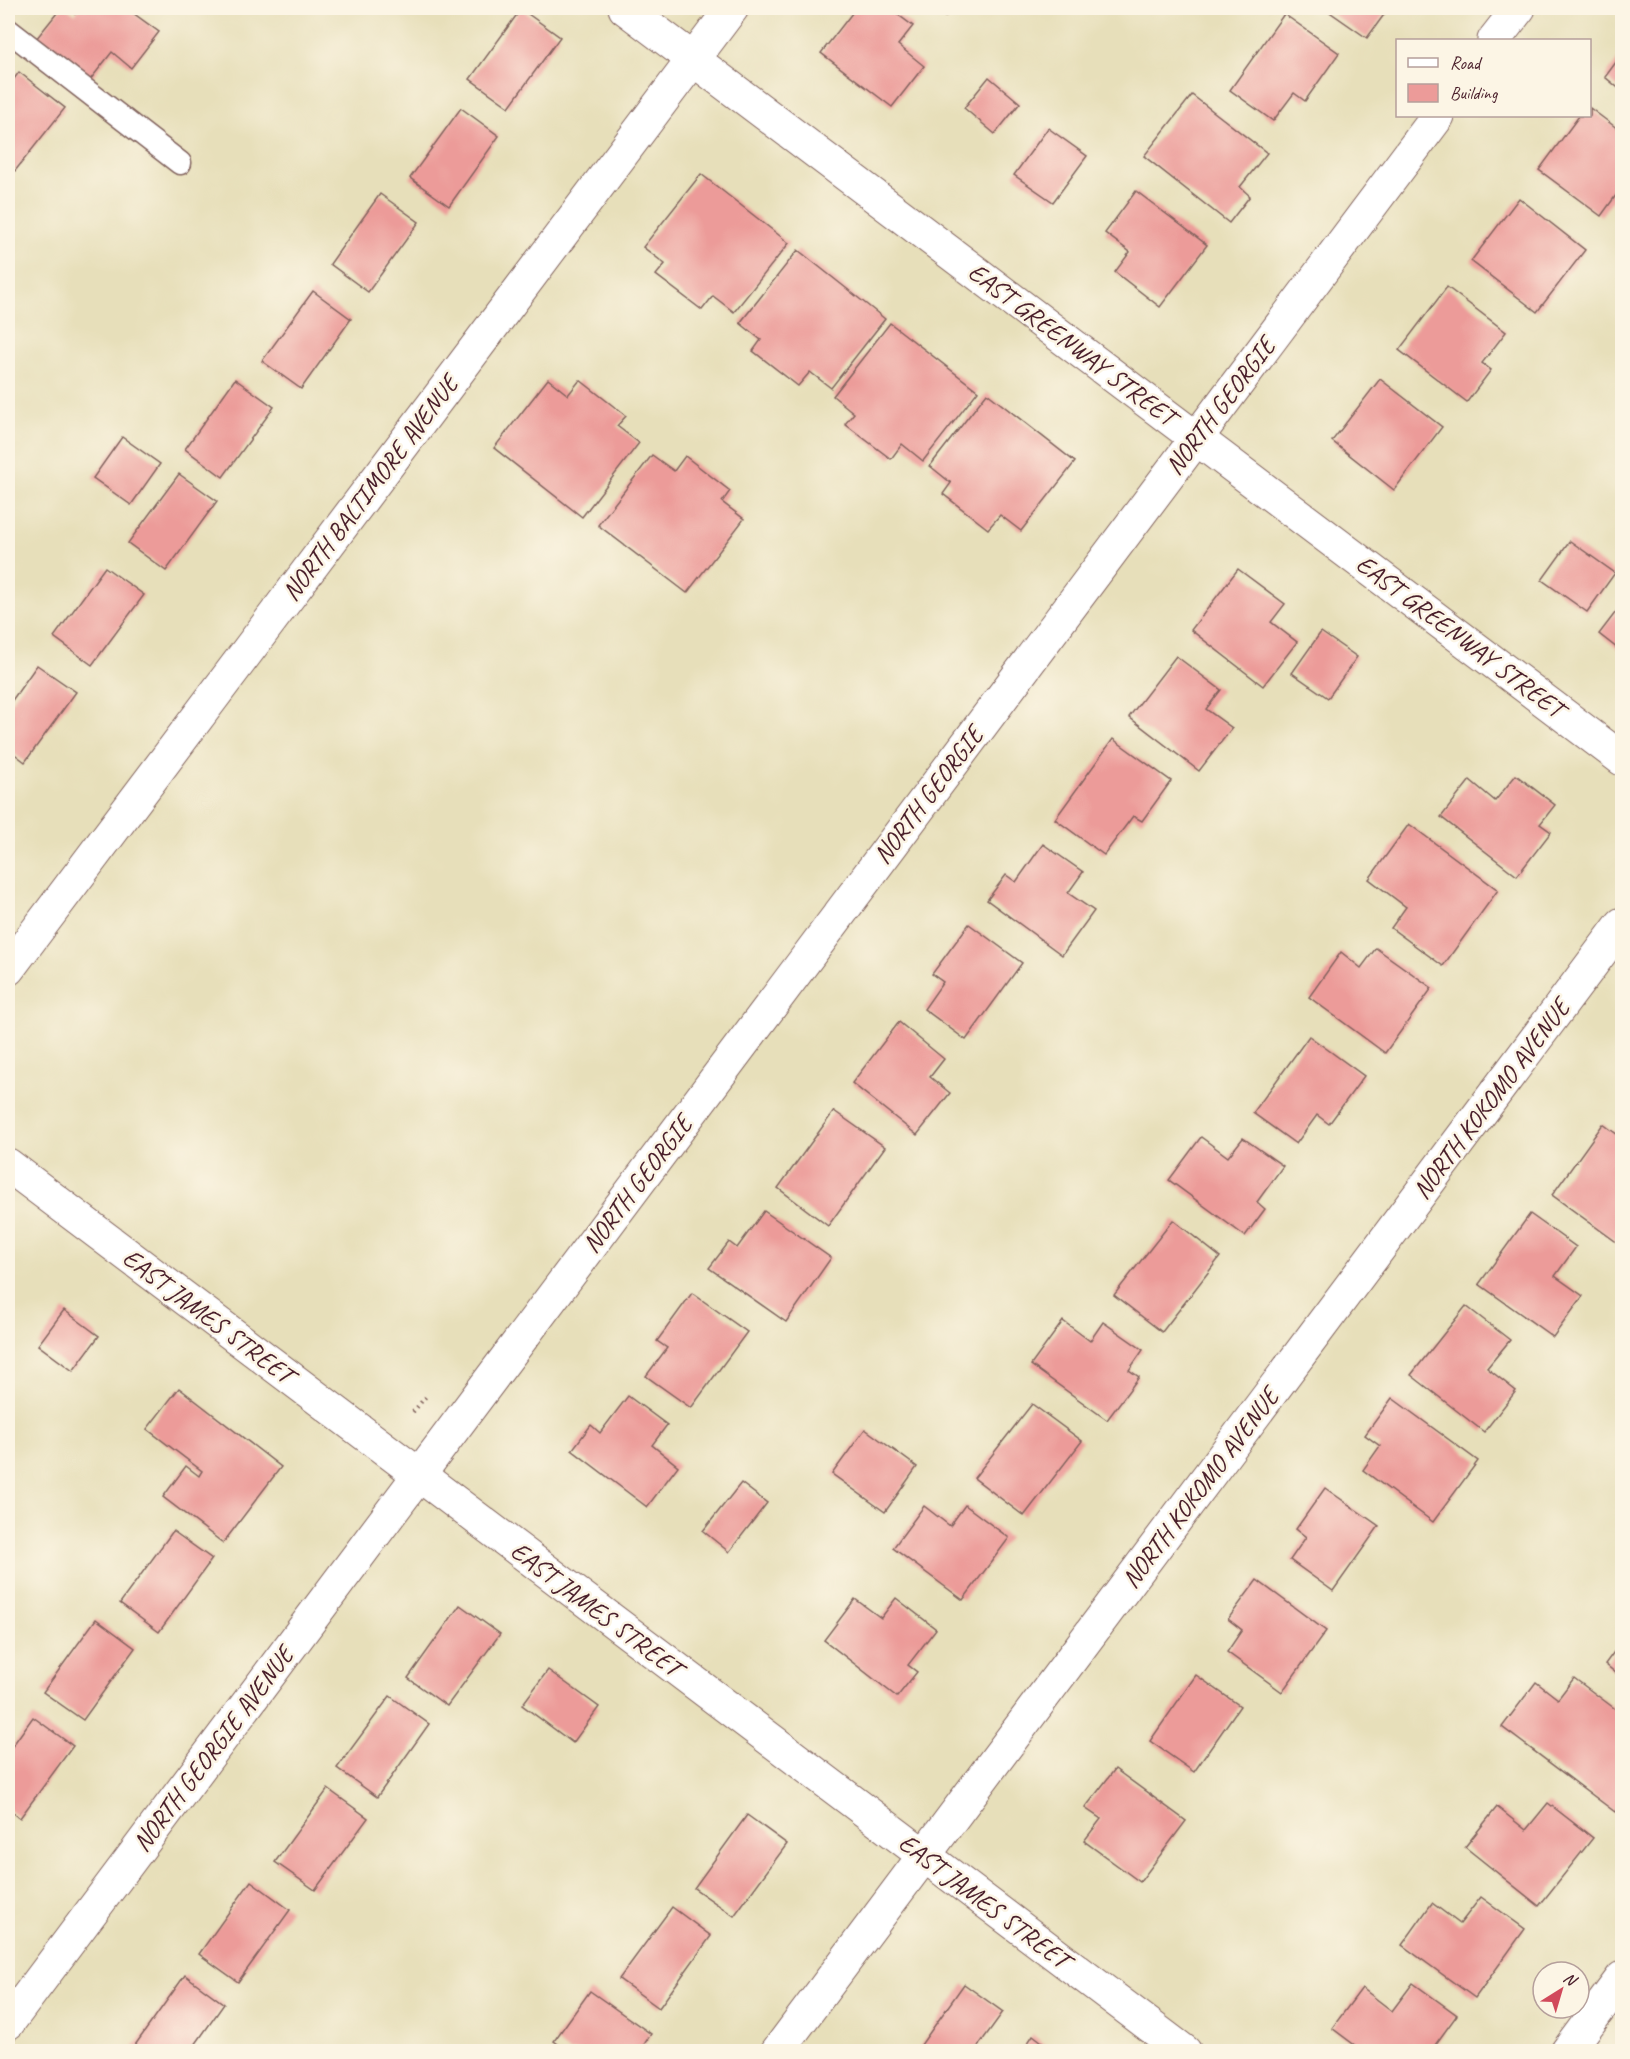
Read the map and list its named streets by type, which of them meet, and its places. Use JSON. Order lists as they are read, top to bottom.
{
  "streets": {
    "street": [
      "EAST GREENWAY STREET",
      "NORTH GEORGIE",
      "NORTH BALTIMORE AVENUE",
      "NORTH KOKOMO AVENUE",
      "EAST JAMES STREET",
      "NORTH GEORGIE AVENUE"
    ]
  },
  "crossings": [
    ["EAST GREENWAY STREET", "NORTH GEORGIE"],
    ["EAST GREENWAY STREET", "NORTH BALTIMORE AVENUE"],
    ["NORTH GEORGIE", "EAST JAMES STREET"],
    ["NORTH GEORGIE", "NORTH GEORGIE AVENUE"],
    ["NORTH KOKOMO AVENUE", "EAST JAMES STREET"],
    ["EAST JAMES STREET", "NORTH GEORGIE AVENUE"]
  ],
  "legend": ["Road", "Building"],
  "north": "top right"
}
